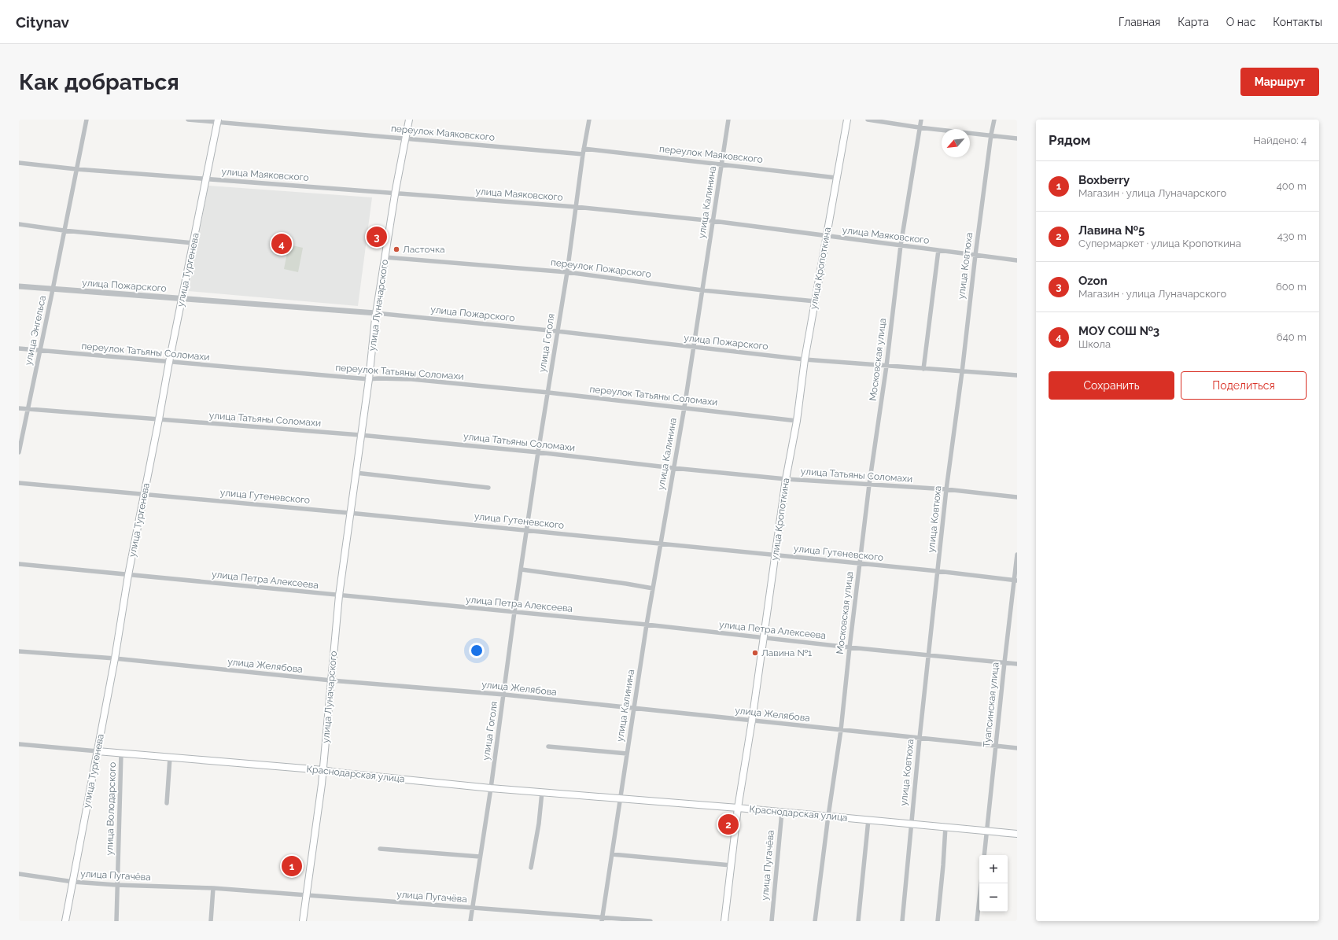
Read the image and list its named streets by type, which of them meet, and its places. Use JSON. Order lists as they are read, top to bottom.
{
  "streets": {
    "main road": [
      "улица Кропоткина",
      "улица Тургенева",
      "улица Луначарского",
      "Краснодарская улица"
    ],
    "street": [
      "переулок Маяковского",
      "улица Маяковского",
      "улица Калинина",
      "улица Ковтюха",
      "переулок Пожарского",
      "улица Пожарского",
      "улица Энгельса",
      "улица Гоголя",
      "переулок Татьяны Соломахи",
      "Московская улица",
      "улица Татьяны Соломахи",
      "улица Гутеневского",
      "улица Петра Алексеева",
      "улица Желябова",
      "Туапсинская улица",
      "улица Володарского",
      "улица Пугачёва"
    ]
  },
  "crossings": [
    ["переулок Маяковского", "улица Калинина"],
    ["переулок Маяковского", "улица Кропоткина"],
    ["переулок Маяковского", "улица Тургенева"],
    ["переулок Маяковского", "улица Луначарского"],
    ["переулок Маяковского", "улица Гоголя"],
    ["улица Маяковского", "улица Калинина"],
    ["улица Маяковского", "улица Ковтюха"],
    ["улица Маяковского", "улица Кропоткина"],
    ["улица Маяковского", "улица Тургенева"],
    ["улица Маяковского", "улица Луначарского"],
    ["улица Маяковского", "улица Энгельса"],
    ["улица Маяковского", "улица Гоголя"],
    ["улица Маяковского", "Московская улица"],
    ["улица Калинина", "переулок Пожарского"],
    ["улица Калинина", "улица Пожарского"],
    ["улица Калинина", "переулок Татьяны Соломахи"],
    ["улица Калинина", "улица Татьяны Соломахи"],
    ["улица Калинина", "улица Гутеневского"],
    ["улица Калинина", "улица Петра Алексеева"],
    ["улица Калинина", "улица Желябова"],
    ["улица Калинина", "Краснодарская улица"],
    ["улица Калинина", "улица Пугачёва"],
    ["улица Ковтюха", "улица Пожарского"],
    ["улица Ковтюха", "улица Татьяны Соломахи"],
    ["улица Ковтюха", "улица Гутеневского"],
    ["улица Ковтюха", "улица Петра Алексеева"],
    ["улица Ковтюха", "улица Желябова"],
    ["улица Ковтюха", "Краснодарская улица"],
    ["переулок Пожарского", "улица Кропоткина"],
    ["переулок Пожарского", "улица Луначарского"],
    ["переулок Пожарского", "улица Гоголя"],
    ["улица Кропоткина", "улица Пожарского"],
    ["улица Кропоткина", "переулок Татьяны Соломахи"],
    ["улица Кропоткина", "улица Татьяны Соломахи"],
    ["улица Кропоткина", "улица Гутеневского"],
    ["улица Кропоткина", "улица Петра Алексеева"],
    ["улица Кропоткина", "улица Желябова"],
    ["улица Кропоткина", "Краснодарская улица"],
    ["улица Тургенева", "улица Пожарского"],
    ["улица Тургенева", "переулок Татьяны Соломахи"],
    ["улица Тургенева", "улица Татьяны Соломахи"],
    ["улица Тургенева", "улица Гутеневского"],
    ["улица Тургенева", "улица Петра Алексеева"],
    ["улица Тургенева", "улица Желябова"],
    ["улица Тургенева", "Краснодарская улица"],
    ["улица Тургенева", "улица Пугачёва"],
    ["улица Пожарского", "улица Луначарского"],
    ["улица Пожарского", "улица Энгельса"],
    ["улица Пожарского", "улица Гоголя"],
    ["улица Пожарского", "Московская улица"],
    ["улица Луначарского", "переулок Татьяны Соломахи"],
    ["улица Луначарского", "улица Татьяны Соломахи"],
    ["улица Луначарского", "улица Гутеневского"],
    ["улица Луначарского", "улица Петра Алексеева"],
    ["улица Луначарского", "улица Желябова"],
    ["улица Луначарского", "Краснодарская улица"],
    ["улица Луначарского", "улица Пугачёва"],
    ["улица Энгельса", "переулок Татьяны Соломахи"],
    ["улица Энгельса", "улица Татьяны Соломахи"],
    ["улица Гоголя", "переулок Татьяны Соломахи"],
    ["улица Гоголя", "улица Татьяны Соломахи"],
    ["улица Гоголя", "улица Гутеневского"],
    ["улица Гоголя", "улица Петра Алексеева"],
    ["улица Гоголя", "улица Желябова"],
    ["улица Гоголя", "Краснодарская улица"],
    ["улица Гоголя", "улица Пугачёва"],
    ["Московская улица", "улица Татьяны Соломахи"],
    ["Московская улица", "улица Гутеневского"],
    ["Московская улица", "улица Петра Алексеева"],
    ["Московская улица", "улица Желябова"],
    ["Московская улица", "Краснодарская улица"],
    ["улица Гутеневского", "Туапсинская улица"],
    ["улица Петра Алексеева", "Туапсинская улица"],
    ["улица Желябова", "Туапсинская улица"],
    ["Туапсинская улица", "Краснодарская улица"],
    ["Краснодарская улица", "улица Володарского"],
    ["Краснодарская улица", "улица Пугачёва"],
    ["улица Володарского", "улица Пугачёва"]
  ],
  "places": ["Ласточка", "Лавина №1"],
  "north": "bottom left",
  "page": {
    "header": "Citynav",
    "nav": [
      "Главная",
      "Карта",
      "О нас",
      "Контакты"
    ],
    "buttons": [
      "Маршрут",
      ["Сохранить", "Поделиться"]
    ],
    "title": "Как добраться",
    "heading": ["Рядом", "Найдено: 4"],
    "list": [
      {
        "mark": "1",
        "name": "Boxberry",
        "note": "Магазин · улица Луначарского",
        "value": "400 m"
      },
      {
        "mark": "2",
        "name": "Лавина №5",
        "note": "Супермаркет · улица Кропоткина",
        "value": "430 m"
      },
      {
        "mark": "3",
        "name": "Ozon",
        "note": "Магазин · улица Луначарского",
        "value": "600 m"
      },
      {
        "mark": "4",
        "name": "МОУ СОШ №3",
        "note": "Школа",
        "value": "640 m"
      }
    ],
    "pins": [
      "3",
      "4",
      "2",
      "1"
    ],
    "map_buttons": ["+", "−"]
  }
}
